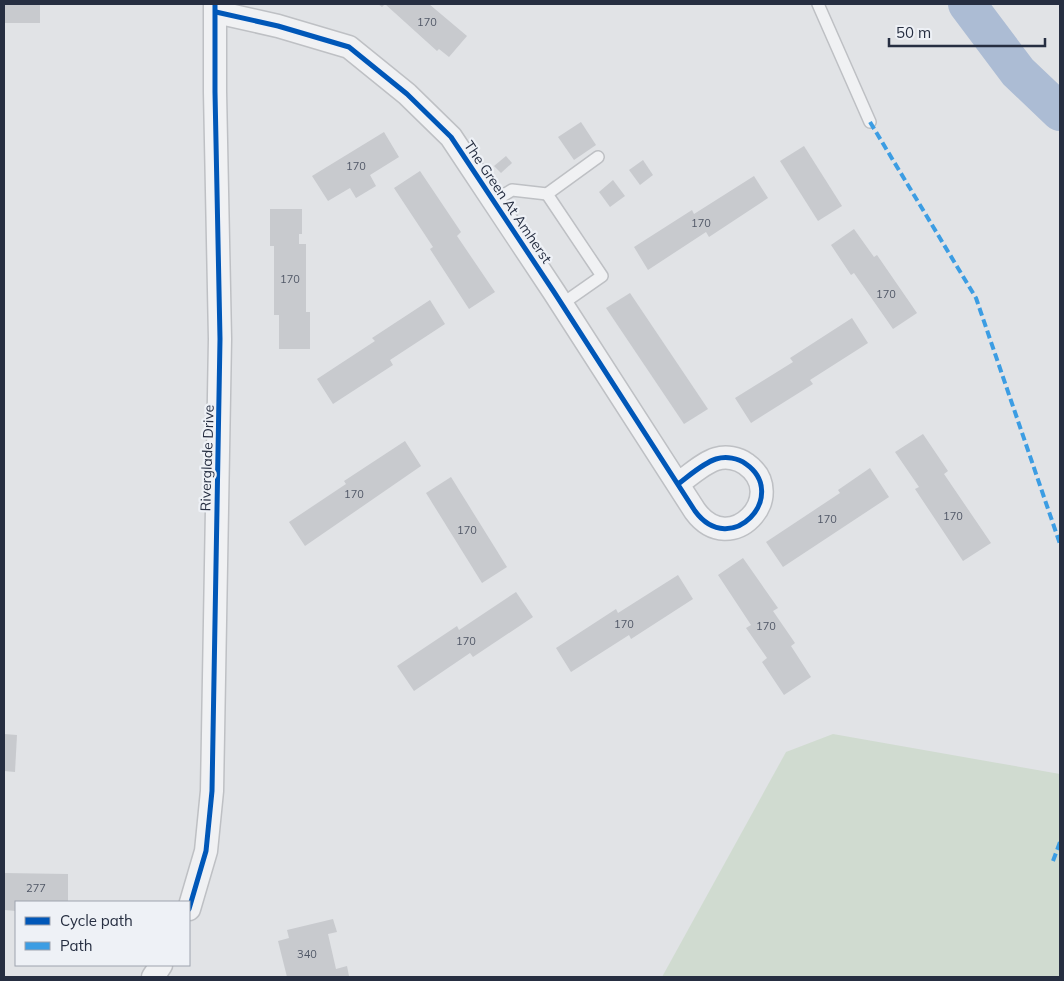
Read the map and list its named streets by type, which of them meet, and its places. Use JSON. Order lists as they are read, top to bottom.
{
  "streets": {
    "street": ["The Green At Amherst", "Riverglade Drive"]
  },
  "crossings": [
    ["The Green At Amherst", "Riverglade Drive"]
  ],
  "house_numbers": [
    "170",
    "170",
    "170",
    "170",
    "170",
    "170",
    "170",
    "170",
    "170",
    "170",
    "170",
    "170",
    "277",
    "340"
  ],
  "legend": ["Cycle path", "Path"],
  "scale_bar": "50 m"
}
